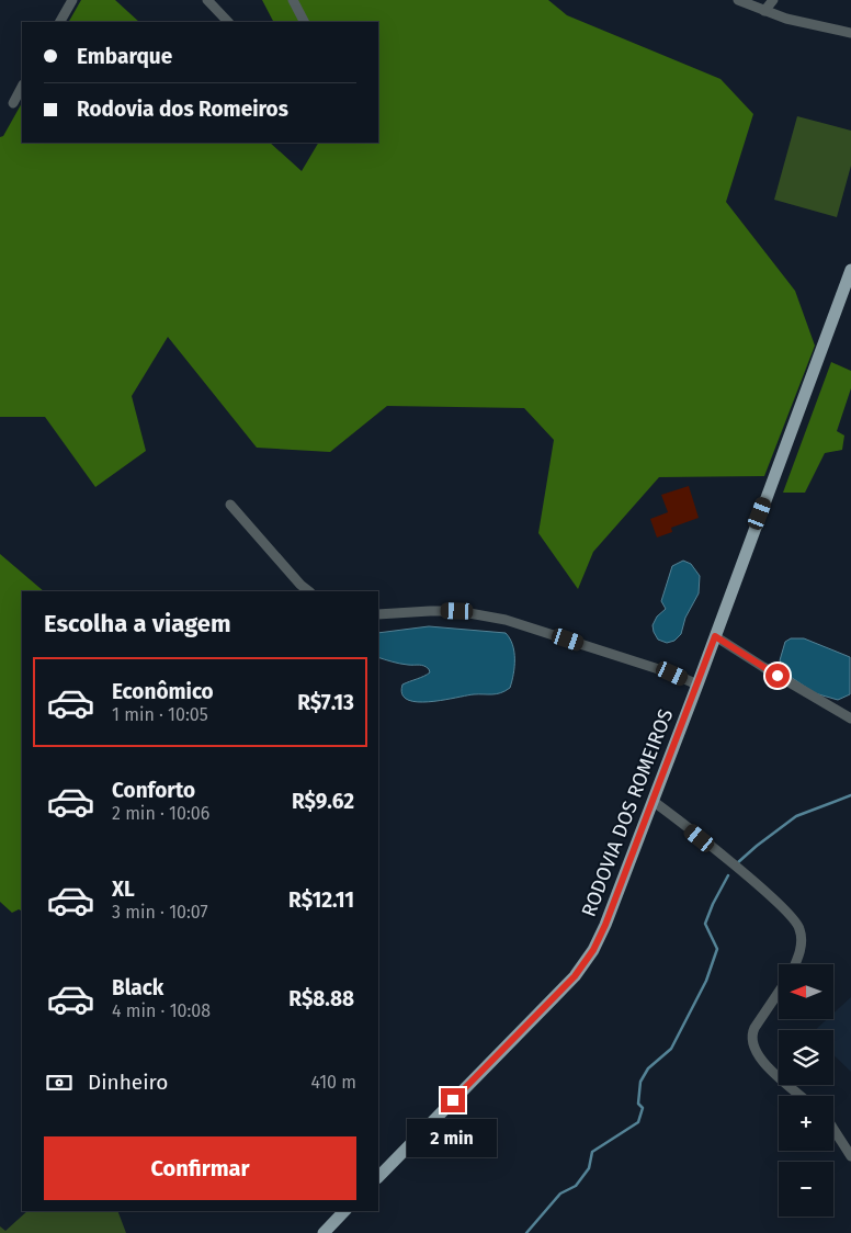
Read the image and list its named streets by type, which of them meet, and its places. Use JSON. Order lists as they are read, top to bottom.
{
  "streets": {
    "main road": ["RODOVIA DOS ROMEIROS"]
  },
  "north": "left",
  "page": {
    "banner": ["Embarque", "Rodovia dos Romeiros"],
    "heading": "Escolha a viagem",
    "list": [
      {
        "name": "Econômico",
        "note": "1 min · 10:05",
        "value": "R$7.13"
      },
      {
        "name": "Conforto",
        "note": "2 min · 10:06",
        "value": "R$9.62"
      },
      {
        "name": "XL",
        "note": "3 min · 10:07",
        "value": "R$12.11"
      },
      {
        "name": "Black",
        "note": "4 min · 10:08",
        "value": "R$8.88"
      }
    ],
    "map_buttons": ["+", "−"],
    "pay": ["Dinheiro", "410 m"],
    "bubble": "2 min",
    "buttons": "Confirmar"
  }
}
